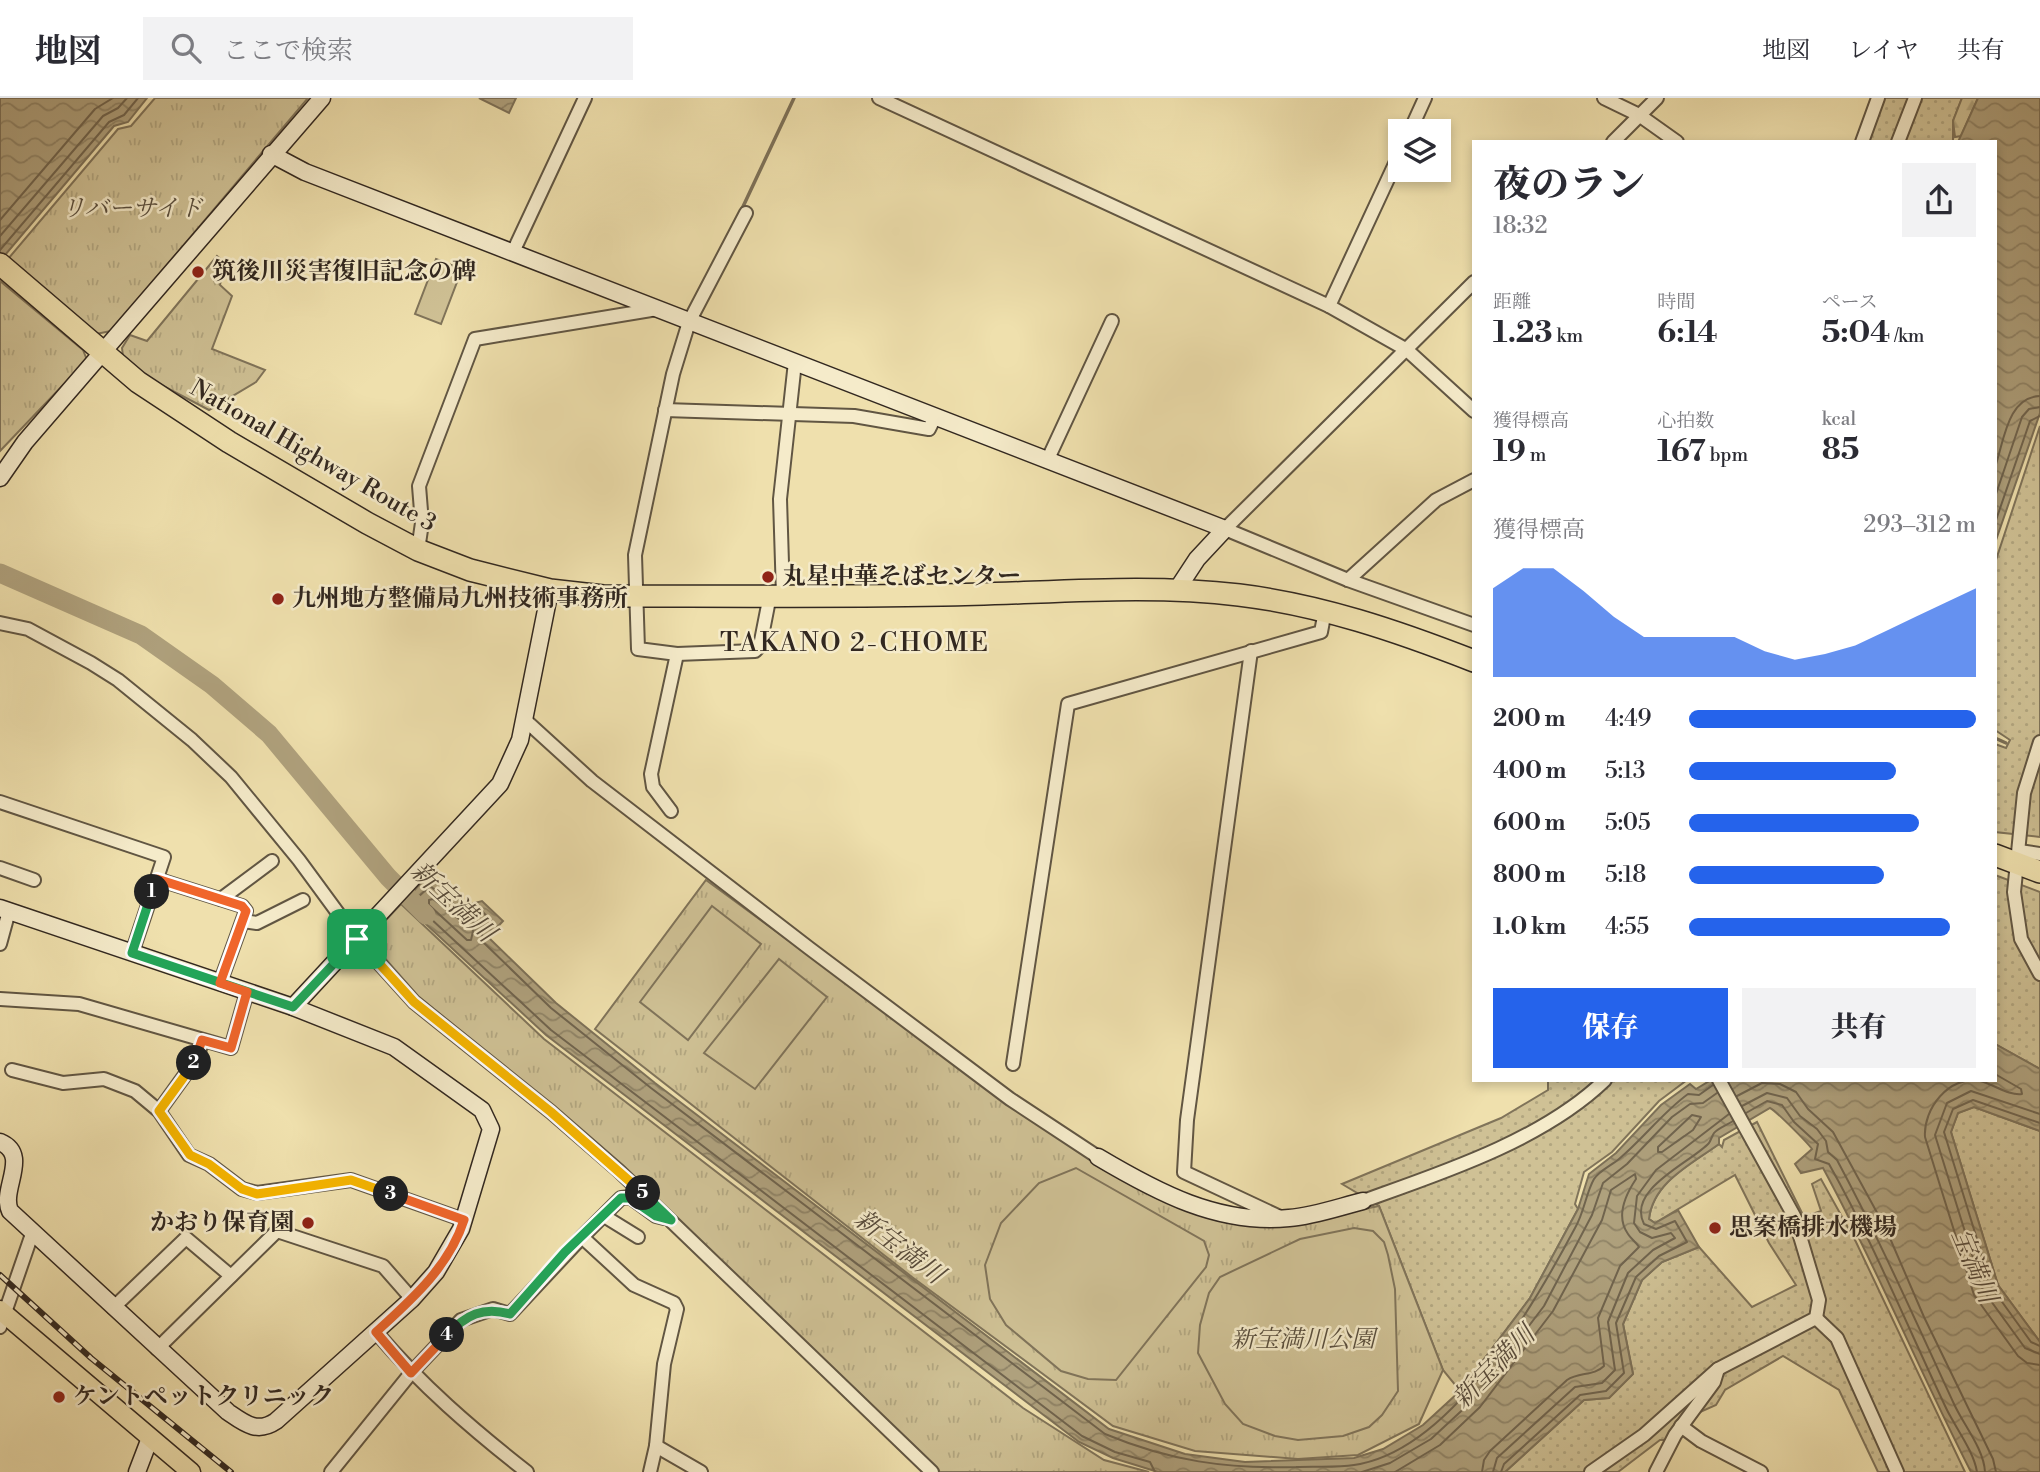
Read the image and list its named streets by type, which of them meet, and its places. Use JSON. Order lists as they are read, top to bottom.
{
  "streets": {
    "highway": ["National Highway Route 3"]
  },
  "districts": ["TAKANO 2-CHOME"],
  "water": ["新宝満川", "宝満川"],
  "parks": ["リバーサイド", "新宝満川公園"],
  "places": [
    "筑後川災害復旧記念の碑",
    "丸星中華そばセンター",
    "九州地方整備局九州技術事務所",
    "かおり保育園",
    "思案橋排水機場",
    "ケントペットクリニック"
  ],
  "page": {
    "header": "地図",
    "search": "ここで検索",
    "nav": ["地図", "レイヤ", "共有"],
    "heading": ["夜のラン", "18:32"],
    "stats": [
      ["距離", "1.23 km"],
      ["時間", "6:14"],
      ["ペース", "5:04 /km"],
      ["獲得標高", "19 m"],
      ["心拍数", "167 bpm"],
      ["kcal", "85"]
    ],
    "chart": ["獲得標高", "293–312 m"],
    "list": [
      {
        "name": "200 m",
        "note": "4:49"
      },
      {
        "name": "400 m",
        "note": "5:13"
      },
      {
        "name": "600 m",
        "note": "5:05"
      },
      {
        "name": "800 m",
        "note": "5:18"
      },
      {
        "name": "1.0 km",
        "note": "4:55"
      }
    ],
    "pins": [
      "1",
      "2",
      "5",
      "3",
      "4"
    ],
    "buttons": ["保存", "共有"]
  }
}
